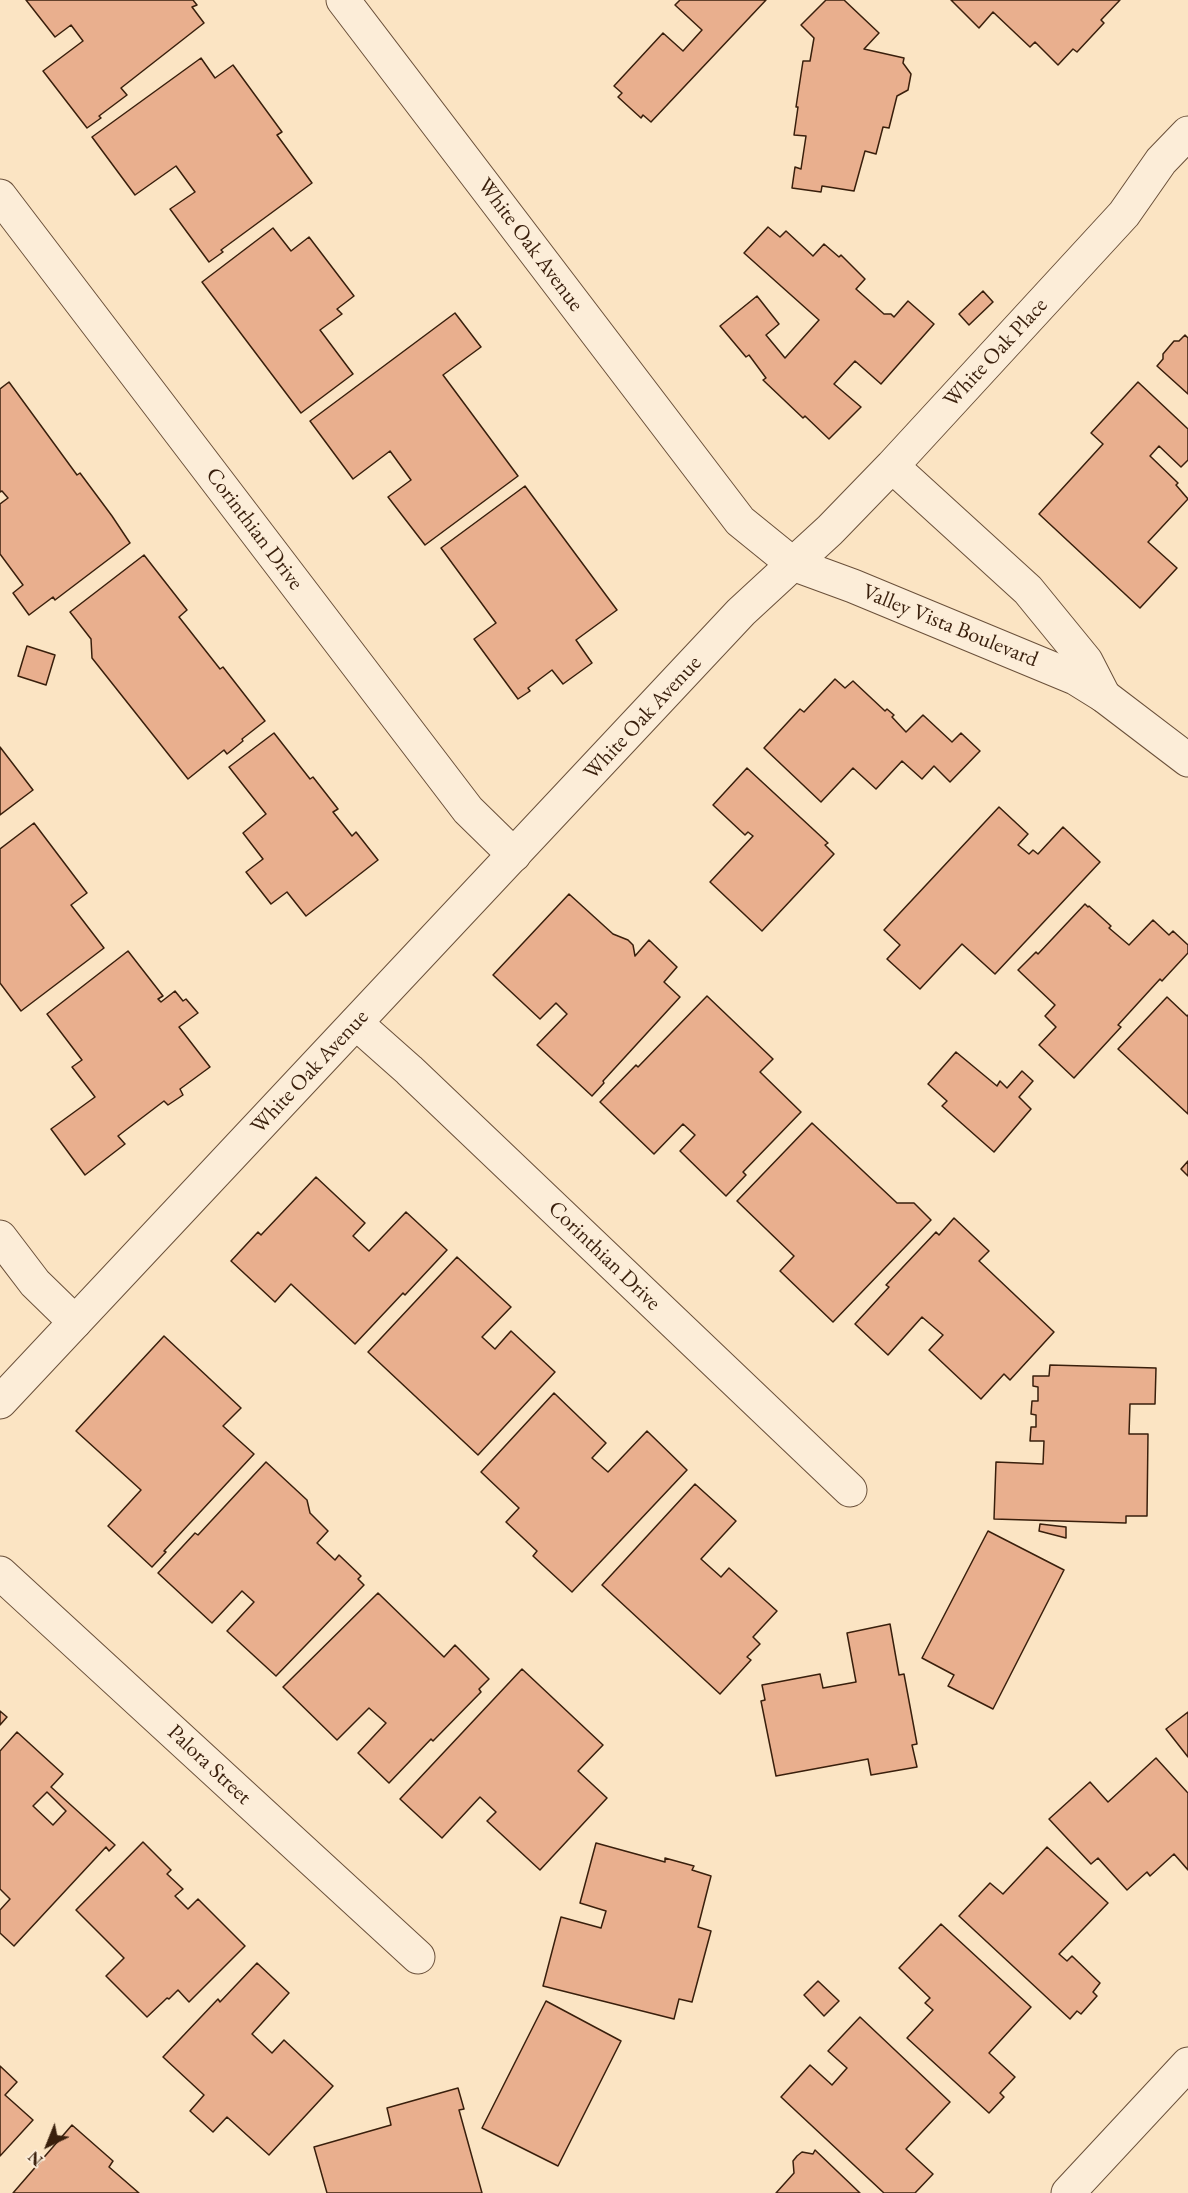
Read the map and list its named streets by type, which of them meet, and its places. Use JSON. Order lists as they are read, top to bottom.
{
  "streets": {
    "street": [
      "White Oak Avenue",
      "White Oak Place",
      "Corinthian Drive",
      "Valley Vista Boulevard",
      "Palora Street"
    ]
  },
  "crossings": [
    ["White Oak Avenue", "White Oak Place"],
    ["White Oak Avenue", "Corinthian Drive"],
    ["White Oak Avenue", "Valley Vista Boulevard"],
    ["White Oak Place", "Valley Vista Boulevard"]
  ],
  "north": "bottom left"
}
